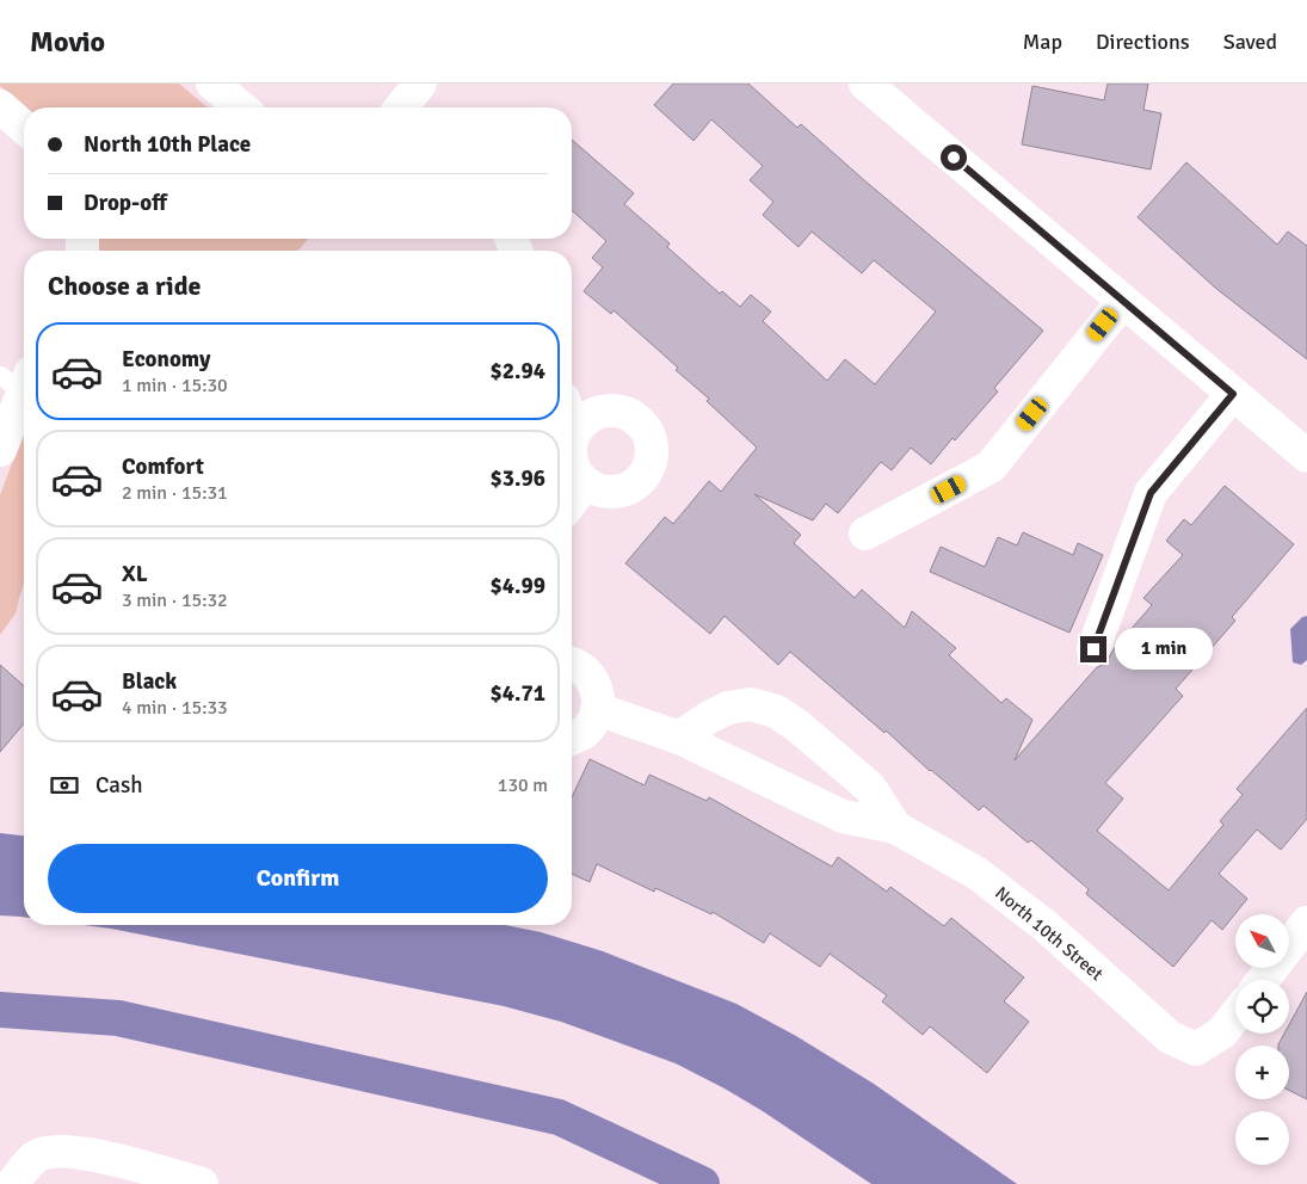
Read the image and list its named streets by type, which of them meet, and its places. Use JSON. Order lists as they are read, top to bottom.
{
  "streets": {
    "street": ["North 10th Street"]
  },
  "north": "top left",
  "page": {
    "header": "Movio",
    "nav": ["Map", "Directions", "Saved"],
    "banner": ["North 10th Place", "Drop-off"],
    "heading": "Choose a ride",
    "list": [
      {
        "name": "Economy",
        "note": "1 min · 15:30",
        "value": "$2.94"
      },
      {
        "name": "Comfort",
        "note": "2 min · 15:31",
        "value": "$3.96"
      },
      {
        "name": "XL",
        "note": "3 min · 15:32",
        "value": "$4.99"
      },
      {
        "name": "Black",
        "note": "4 min · 15:33",
        "value": "$4.71"
      }
    ],
    "bubble": "1 min",
    "pay": ["Cash", "130 m"],
    "buttons": "Confirm",
    "map_buttons": ["+", "−"]
  }
}
